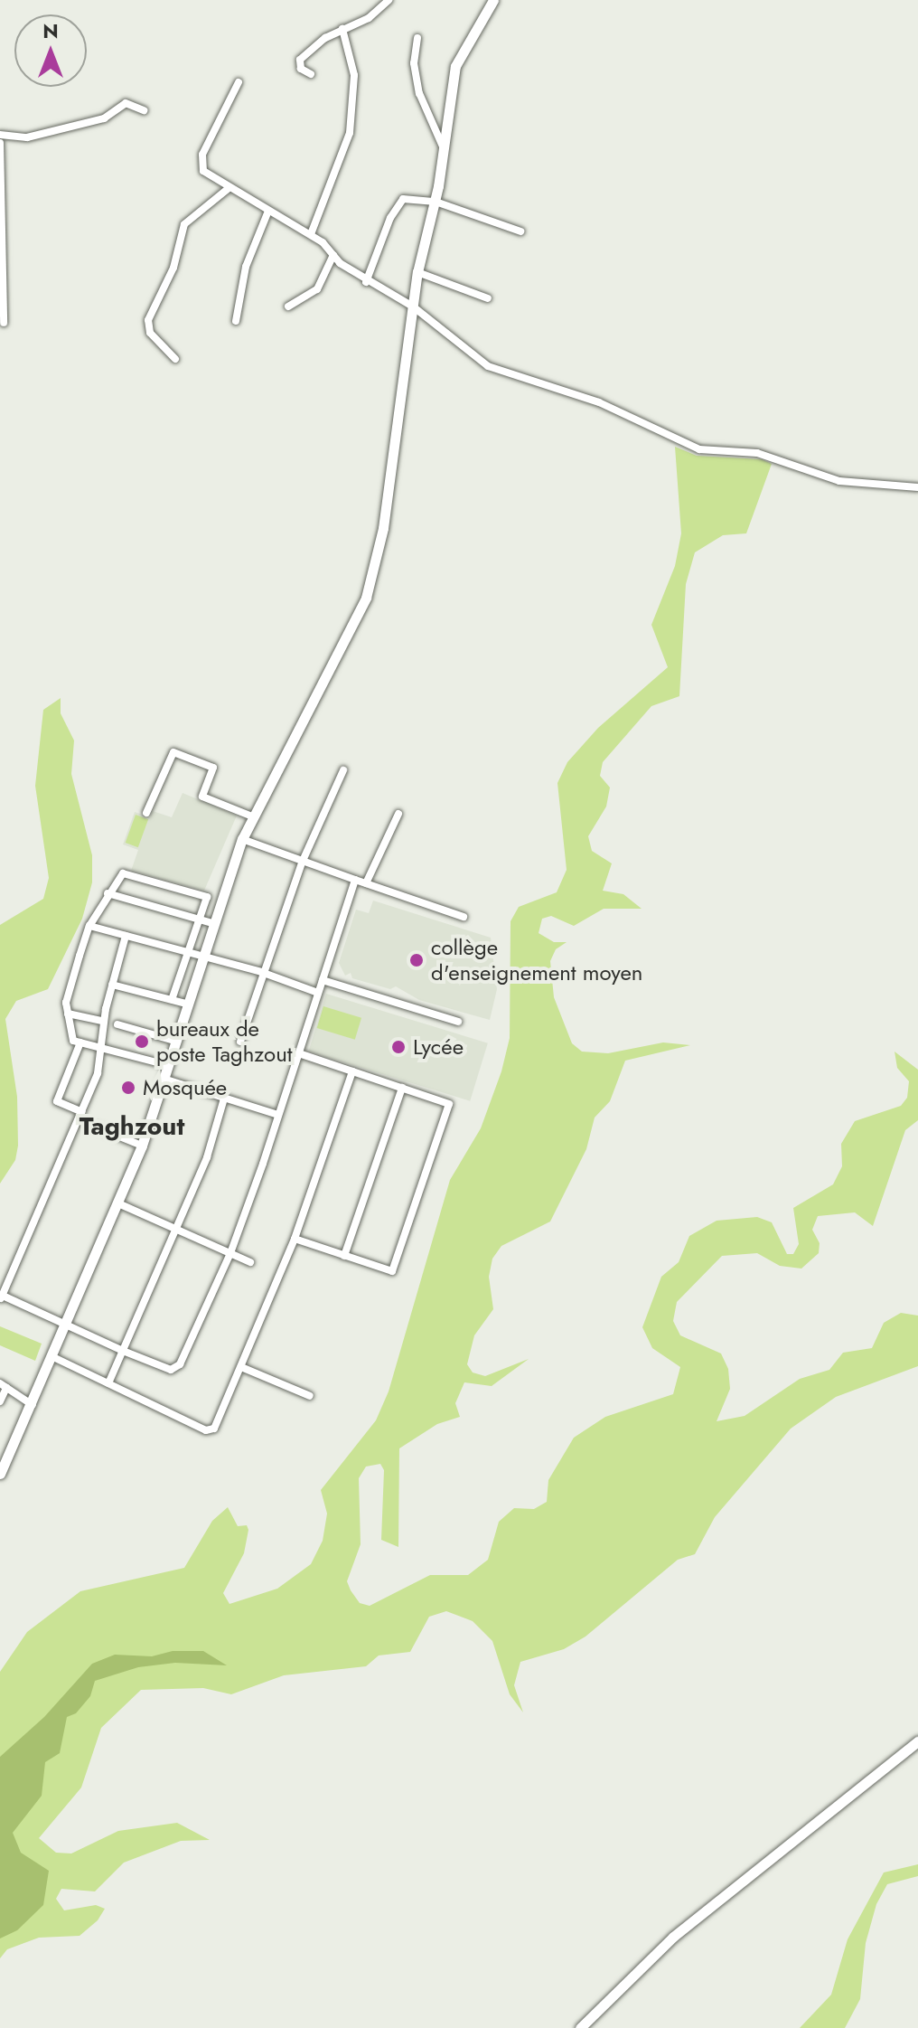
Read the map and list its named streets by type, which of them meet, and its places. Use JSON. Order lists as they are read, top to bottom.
{
  "districts": ["Taghzout"],
  "places": [
    "collège d'enseignement moyen",
    "bureaux de poste Taghzout",
    "Lycée",
    "Mosquée"
  ],
  "north": "top"
}
